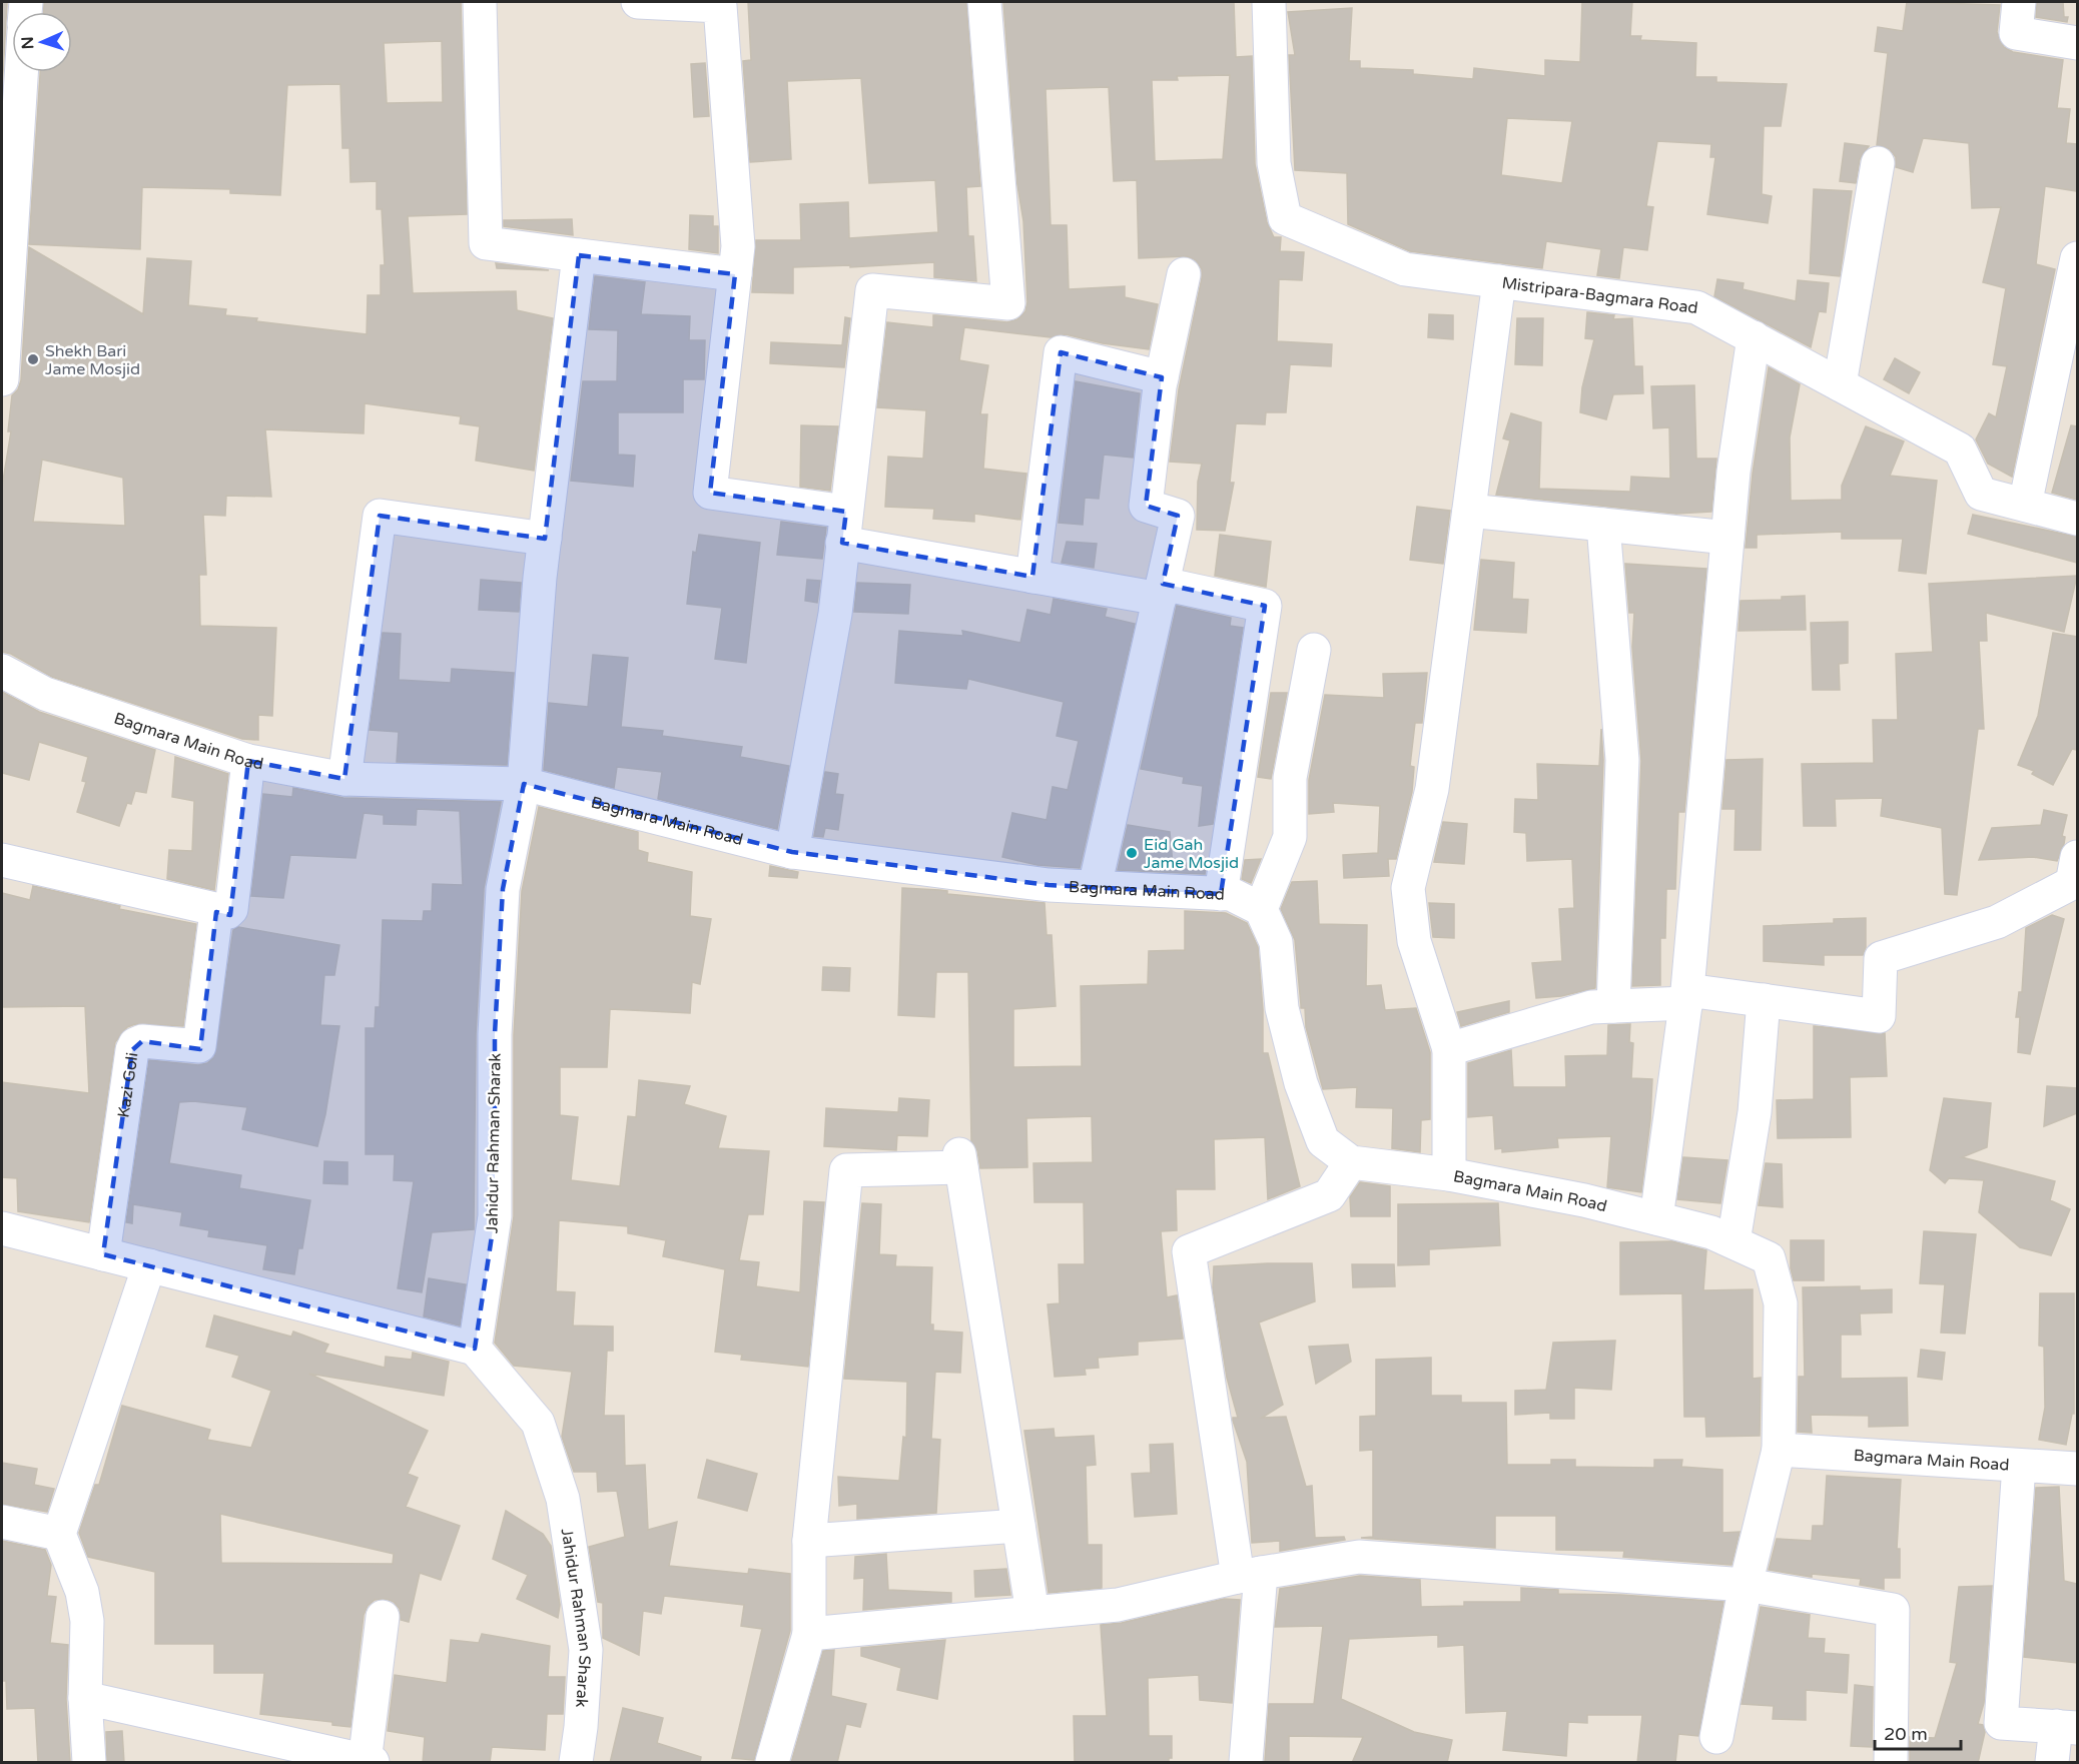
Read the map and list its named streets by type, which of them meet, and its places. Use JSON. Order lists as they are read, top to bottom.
{
  "streets": {
    "street": [
      "Mistripara-Bagmara Road",
      "Bagmara Main Road",
      "Kazi Goli",
      "Jahidur Rahman Sharak"
    ]
  },
  "crossings": [
    ["Bagmara Main Road", "Jahidur Rahman Sharak"]
  ],
  "places": ["Shekh Bari Jame Mosjid", "Eid Gah Jame Mosjid"],
  "scale_bar": "20 m",
  "north": "left"
}
